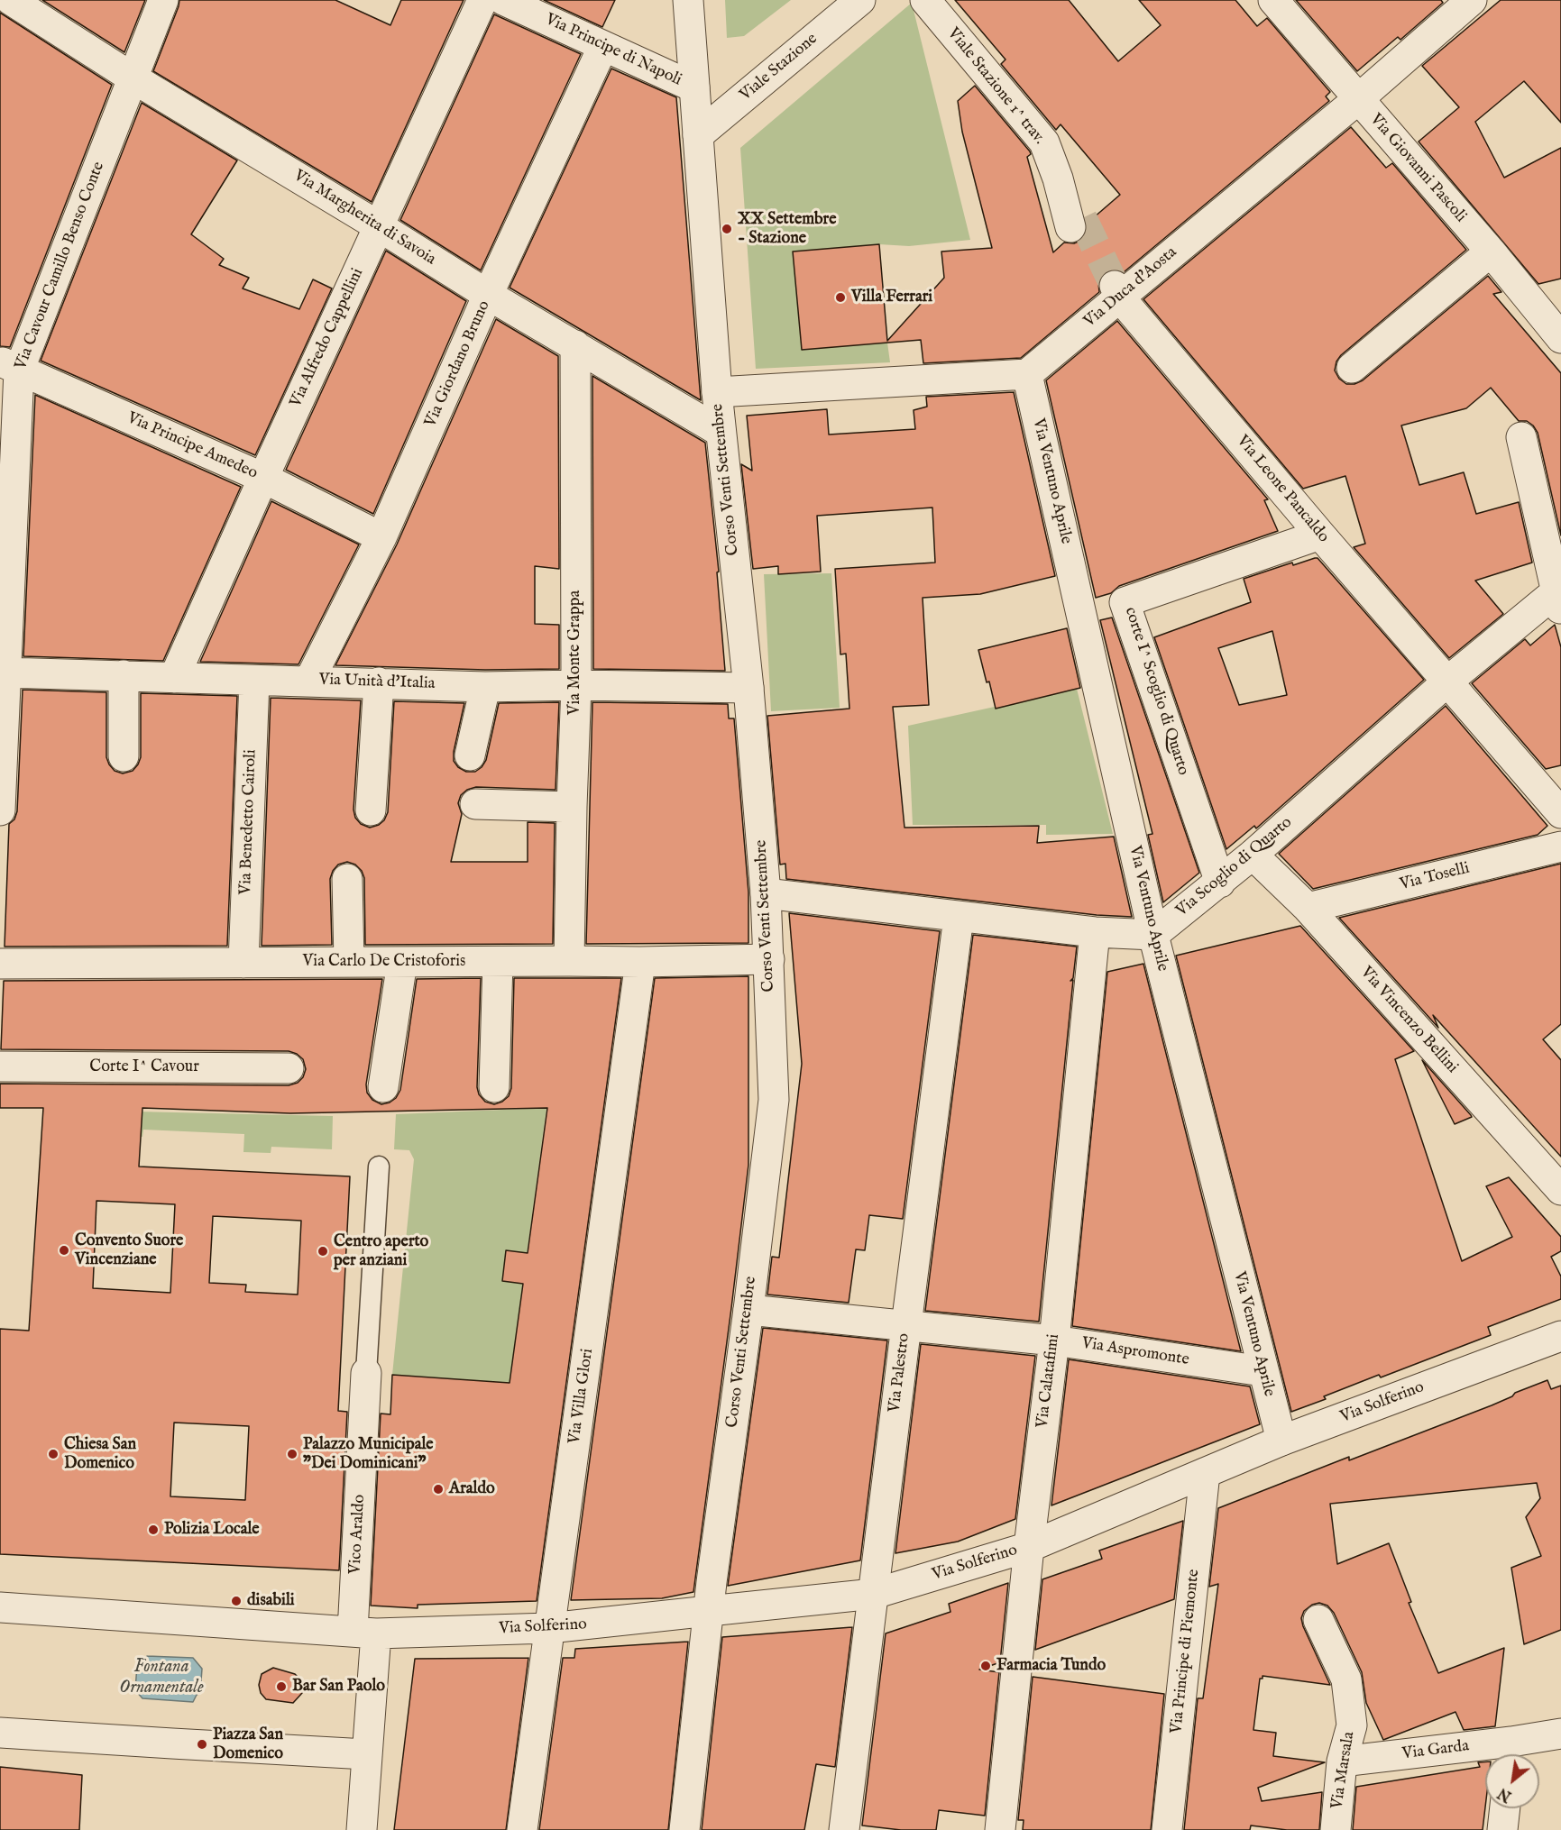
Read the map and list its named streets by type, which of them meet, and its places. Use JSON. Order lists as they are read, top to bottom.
{
  "streets": {
    "street": [
      "Via Principe di Napoli",
      "Viale Stazione",
      "Viale Stazione 1^ trav.",
      "Via Giovanni Pascoli",
      "Via Margherita di Savoia",
      "Via Cavour Camillo Benso Conte",
      "Via Duca d'Aosta",
      "Via Alfredo Cappellini",
      "Via Giordano Bruno",
      "Via Principe Amedeo",
      "Corso Venti Settembre",
      "Via Ventuno Aprile",
      "Via Leone Pancaldo",
      "Via Monte Grappa",
      "Via Unità d'Italia",
      "corte I^ Scoglio di Quarto",
      "Via Benedetto Cairoli",
      "Via Scoglio di Quarto",
      "Via Toselli",
      "Via Carlo De Cristoforis",
      "Via Vincenzo Bellini",
      "Corte I^ Cavour",
      "Via Aspromonte",
      "Via Palestro",
      "Via Calatafimi",
      "Via Villa Glori",
      "Via Solferino",
      "Vico Araldo",
      "Via Principe di Piemonte",
      "Via Garda",
      "Via Marsala"
    ]
  },
  "crossings": [
    ["Via Principe di Napoli", "Via Giordano Bruno"],
    ["Via Principe di Napoli", "Corso Venti Settembre"],
    ["Viale Stazione", "Corso Venti Settembre"],
    ["Via Giovanni Pascoli", "Via Duca d'Aosta"],
    ["Via Margherita di Savoia", "Via Cavour Camillo Benso Conte"],
    ["Via Margherita di Savoia", "Via Alfredo Cappellini"],
    ["Via Margherita di Savoia", "Via Giordano Bruno"],
    ["Via Margherita di Savoia", "Corso Venti Settembre"],
    ["Via Margherita di Savoia", "Via Monte Grappa"],
    ["Via Cavour Camillo Benso Conte", "Via Principe Amedeo"],
    ["Via Cavour Camillo Benso Conte", "Via Unità d'Italia"],
    ["Via Duca d'Aosta", "Via Ventuno Aprile"],
    ["Via Duca d'Aosta", "Via Leone Pancaldo"],
    ["Via Alfredo Cappellini", "Via Principe Amedeo"],
    ["Via Alfredo Cappellini", "Via Unità d'Italia"],
    ["Via Giordano Bruno", "Via Principe Amedeo"],
    ["Via Giordano Bruno", "Via Unità d'Italia"],
    ["Corso Venti Settembre", "Via Unità d'Italia"],
    ["Corso Venti Settembre", "Via Carlo De Cristoforis"],
    ["Corso Venti Settembre", "Via Aspromonte"],
    ["Corso Venti Settembre", "Via Solferino"],
    ["Via Ventuno Aprile", "Via Scoglio di Quarto"],
    ["Via Ventuno Aprile", "Via Aspromonte"],
    ["Via Ventuno Aprile", "Via Solferino"],
    ["Via Leone Pancaldo", "corte I^ Scoglio di Quarto"],
    ["Via Leone Pancaldo", "Via Scoglio di Quarto"],
    ["Via Monte Grappa", "Via Unità d'Italia"],
    ["Via Monte Grappa", "Via Carlo De Cristoforis"],
    ["Via Unità d'Italia", "Via Benedetto Cairoli"],
    ["corte I^ Scoglio di Quarto", "Via Scoglio di Quarto"],
    ["Via Benedetto Cairoli", "Via Carlo De Cristoforis"],
    ["Via Scoglio di Quarto", "Via Vincenzo Bellini"],
    ["Via Toselli", "Via Vincenzo Bellini"],
    ["Via Carlo De Cristoforis", "Via Villa Glori"],
    ["Via Aspromonte", "Via Palestro"],
    ["Via Aspromonte", "Via Calatafimi"],
    ["Via Palestro", "Via Solferino"],
    ["Via Calatafimi", "Via Solferino"],
    ["Via Villa Glori", "Via Solferino"],
    ["Via Solferino", "Vico Araldo"],
    ["Via Solferino", "Via Principe di Piemonte"],
    ["Via Garda", "Via Marsala"]
  ],
  "water": ["Fontana Ornamentale"],
  "places": [
    "XX Settembre - Stazione",
    "Villa Ferrari",
    "Convento Suore Vincenziane",
    "Centro aperto per anziani",
    "Chiesa San Domenico",
    "Palazzo Municipale \"Dei Dominicani\"",
    "Araldo",
    "Polizia Locale",
    "disabili",
    "Farmacia Tundo",
    "Bar San Paolo",
    "Piazza San Domenico"
  ],
  "north": "bottom left"
}
